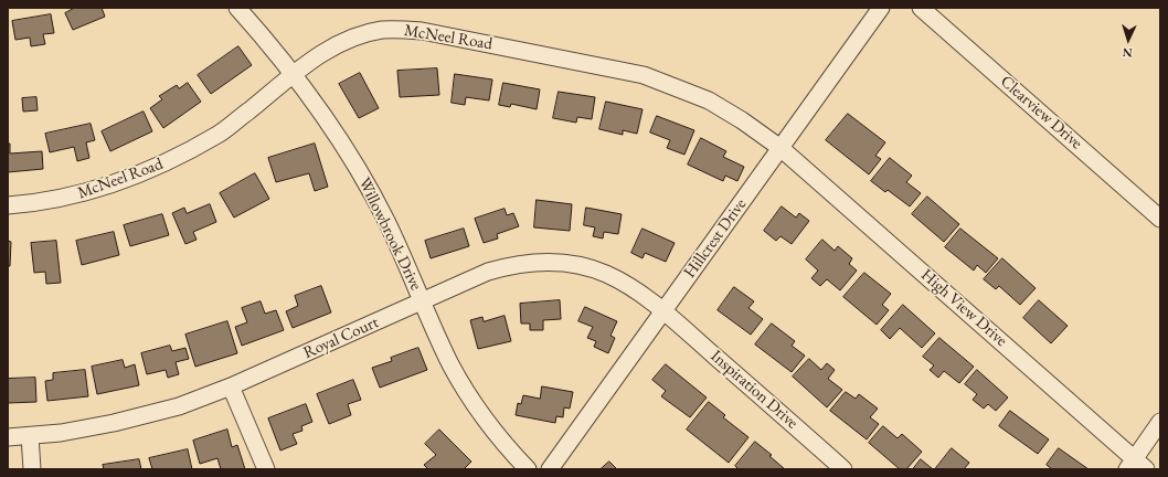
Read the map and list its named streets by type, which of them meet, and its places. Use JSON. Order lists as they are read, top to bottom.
{
  "streets": {
    "street": [
      "McNeel Road",
      "Clearview Drive",
      "Willowbrook Drive",
      "Hillcrest Drive",
      "High View Drive",
      "Royal Court",
      "Inspiration Drive"
    ]
  },
  "crossings": [
    ["McNeel Road", "Willowbrook Drive"],
    ["McNeel Road", "Hillcrest Drive"],
    ["McNeel Road", "High View Drive"],
    ["Willowbrook Drive", "Royal Court"],
    ["Hillcrest Drive", "High View Drive"],
    ["Hillcrest Drive", "Royal Court"],
    ["Hillcrest Drive", "Inspiration Drive"],
    ["Royal Court", "Inspiration Drive"]
  ],
  "north": "bottom"
}
